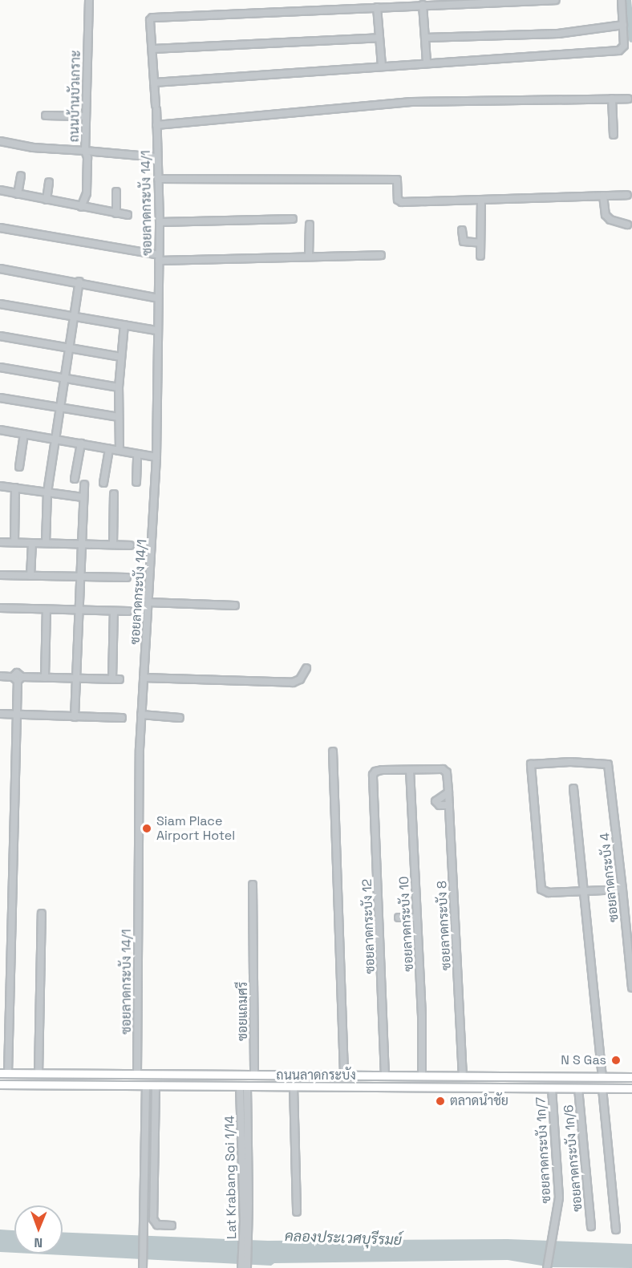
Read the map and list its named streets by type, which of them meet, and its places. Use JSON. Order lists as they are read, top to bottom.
{
  "streets": {
    "main road": ["ถนนลาดกระบัง"],
    "street": [
      "ถนนบ้านบัวเกราะ",
      "ซอยลาดกระบัง 14/1",
      "ซอยลาดกระบัง 4",
      "ซอยลาดกระบัง 10",
      "ซอยลาดกระบัง 8",
      "ซอยลาดกระบัง 12",
      "ซอยแถมศรี",
      "ซอยลาดกระบัง 1ก/7",
      "ซอยลาดกระบัง 1ก/6",
      "Lat Krabang Soi 1/14"
    ]
  },
  "crossings": [
    ["ถนนบ้านบัวเกราะ", "ซอยลาดกระบัง 14/1"],
    ["ซอยลาดกระบัง 14/1", "ถนนลาดกระบัง"],
    ["ซอยลาดกระบัง 10", "ซอยลาดกระบัง 8"],
    ["ซอยลาดกระบัง 10", "ซอยลาดกระบัง 12"],
    ["ซอยลาดกระบัง 10", "ถนนลาดกระบัง"],
    ["ซอยลาดกระบัง 8", "ซอยลาดกระบัง 12"],
    ["ซอยลาดกระบัง 8", "ถนนลาดกระบัง"],
    ["ซอยลาดกระบัง 12", "ถนนลาดกระบัง"],
    ["ซอยแถมศรี", "ถนนลาดกระบัง"],
    ["ถนนลาดกระบัง", "ซอยลาดกระบัง 1ก/7"],
    ["ถนนลาดกระบัง", "ซอยลาดกระบัง 1ก/6"]
  ],
  "water": ["คลองประเวศบุรีรมย์"],
  "places": ["Siam Place Airport Hotel", "N S Gas", "ตลาดนำชัย"],
  "north": "bottom"
}
